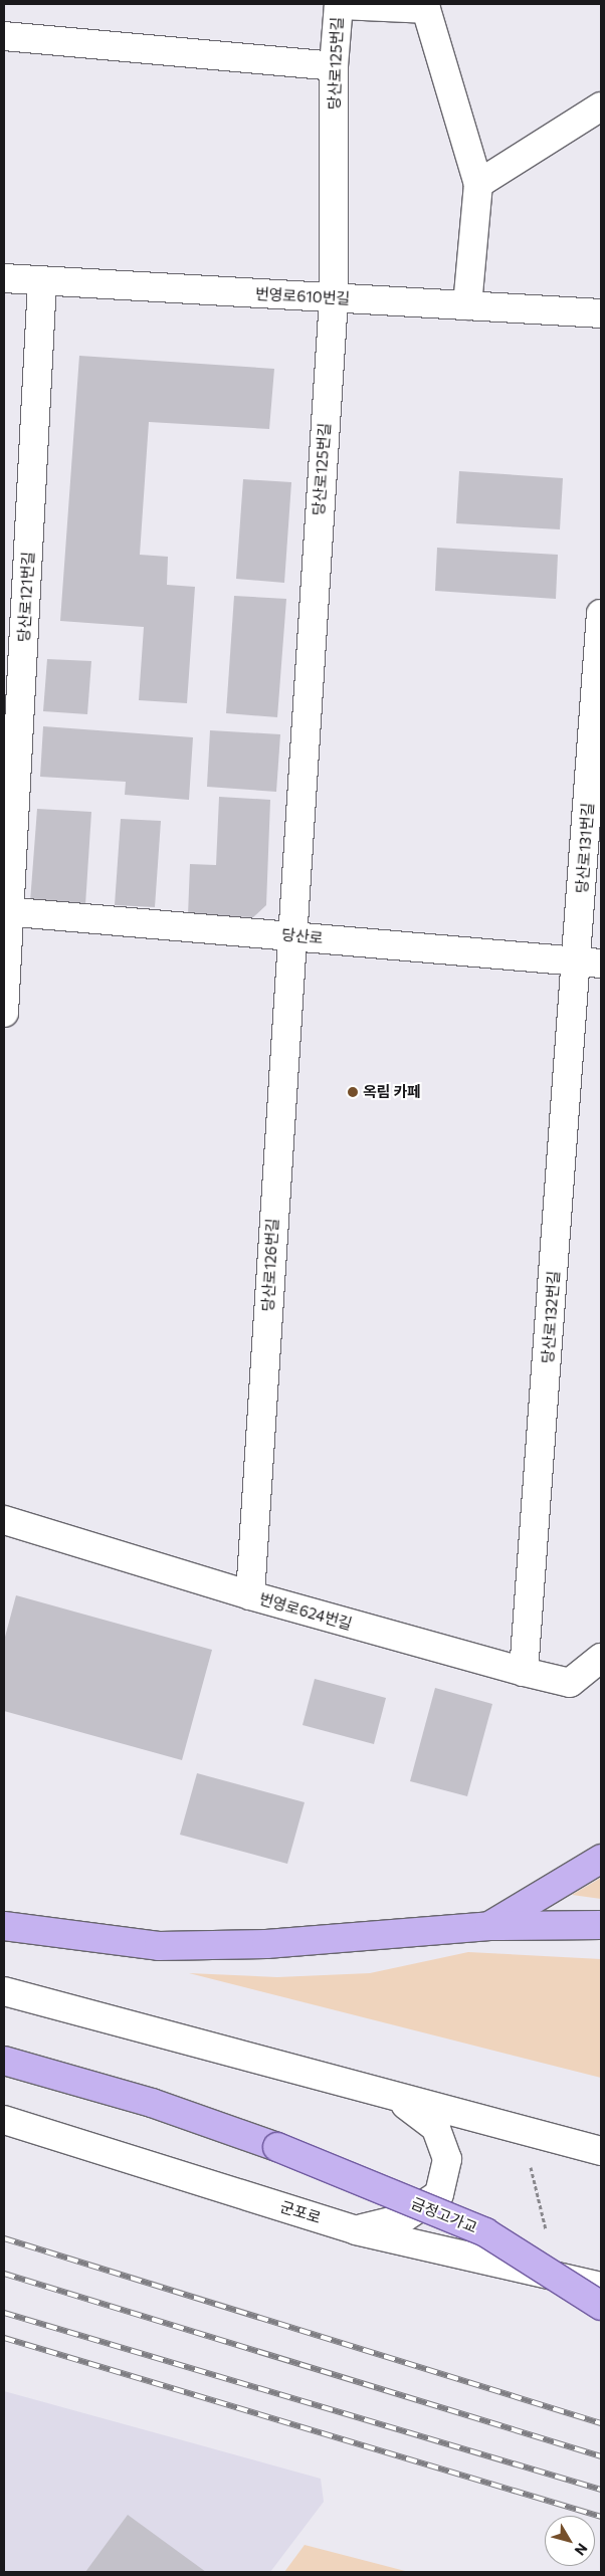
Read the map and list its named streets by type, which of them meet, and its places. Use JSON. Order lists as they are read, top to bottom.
{
  "streets": {
    "main road": ["금정고가교"],
    "street": [
      "당산로125번길",
      "번영로610번길",
      "당산로121번길",
      "당산로131번길",
      "당산로",
      "당산로126번길",
      "당산로132번길",
      "번영로624번길",
      "군포로"
    ]
  },
  "crossings": [
    ["당산로125번길", "번영로610번길"],
    ["당산로125번길", "당산로"],
    ["당산로125번길", "당산로126번길"],
    ["번영로610번길", "당산로121번길"],
    ["당산로121번길", "당산로"],
    ["당산로131번길", "당산로"],
    ["당산로131번길", "당산로132번길"],
    ["당산로", "당산로126번길"],
    ["당산로", "당산로132번길"],
    ["당산로126번길", "번영로624번길"],
    ["당산로132번길", "번영로624번길"]
  ],
  "places": ["옥림 카페"],
  "north": "bottom right"
}
